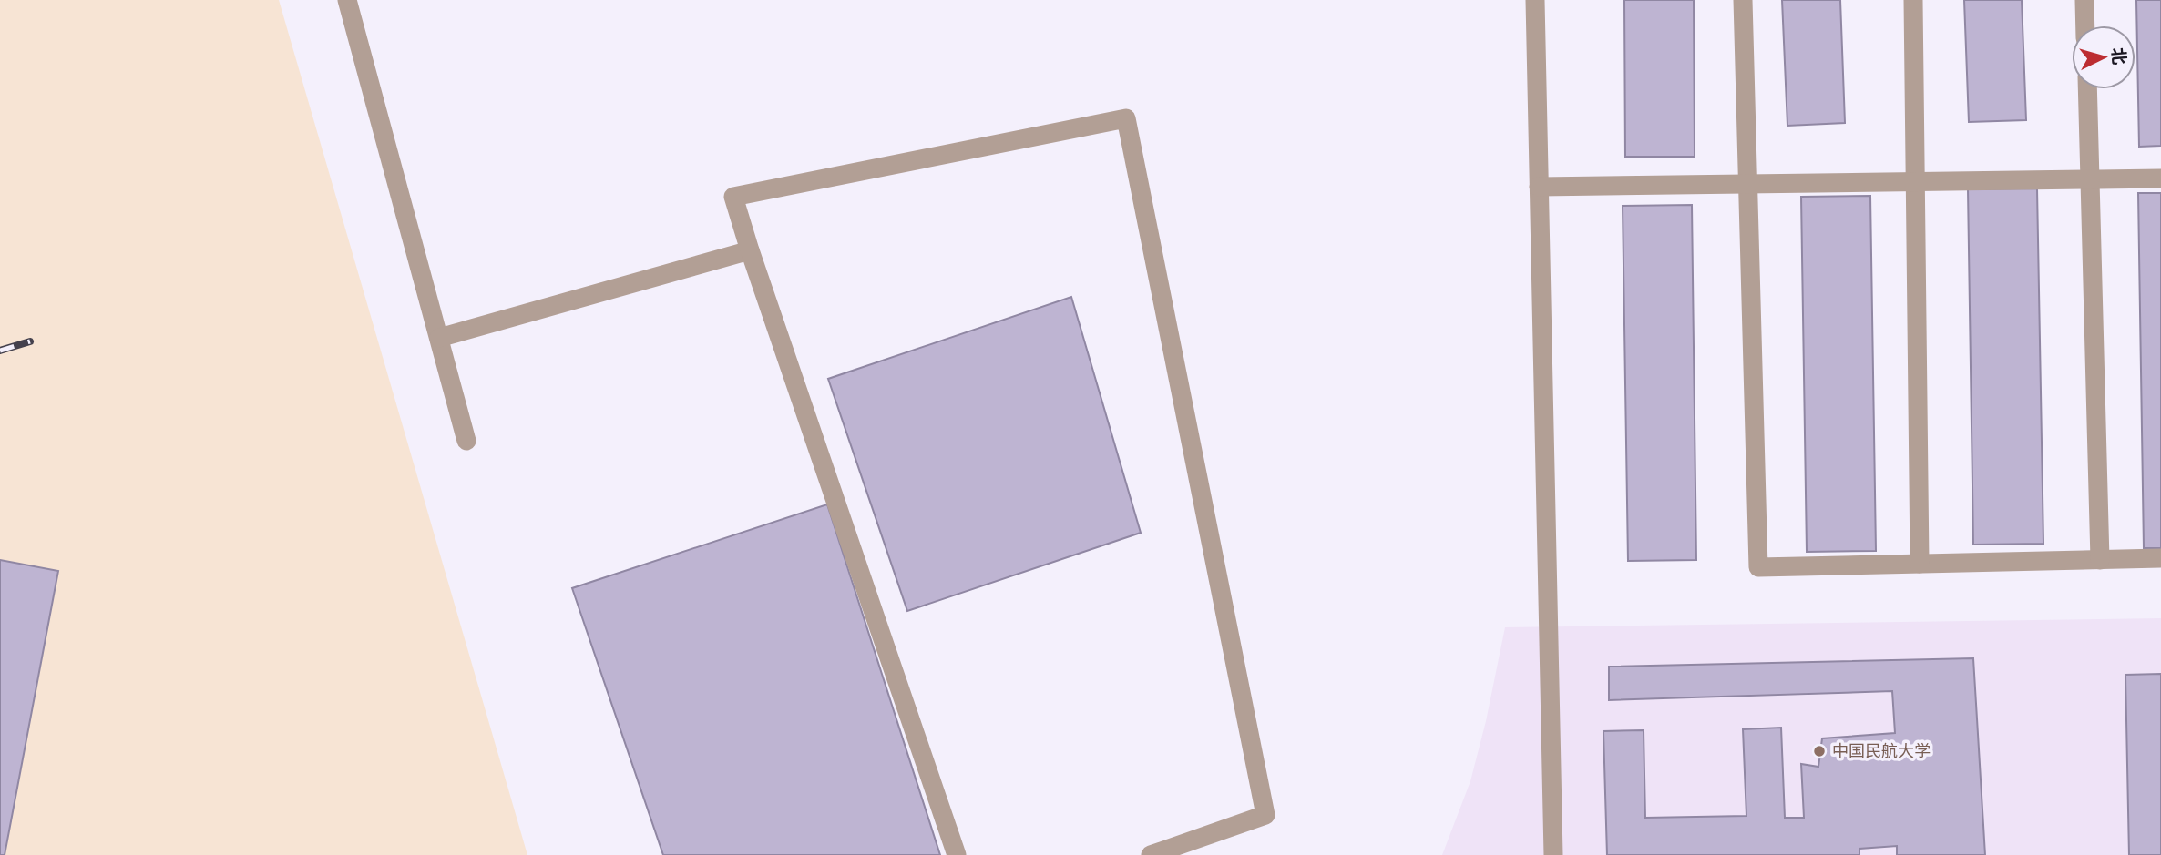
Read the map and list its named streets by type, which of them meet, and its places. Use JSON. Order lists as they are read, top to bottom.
{
  "places": ["中国民航大学"],
  "north": "right"
}
